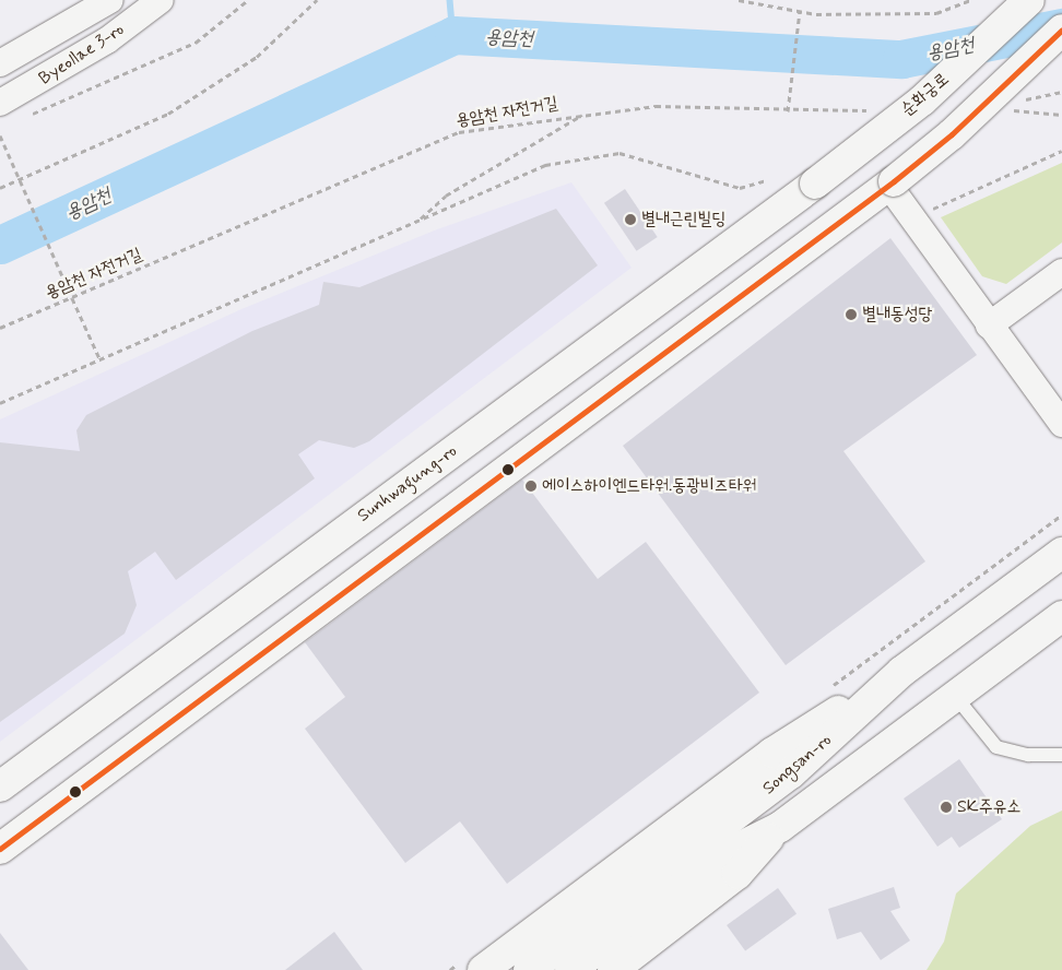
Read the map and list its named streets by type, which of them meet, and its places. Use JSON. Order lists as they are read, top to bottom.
{
  "streets": {
    "street": [
      "Byeollae 3-ro",
      "순화궁로",
      "Sunhwagung-ro",
      "Songsan-ro"
    ],
    "path": ["용암천 자전거길"]
  },
  "crossings": [
    ["순화궁로", "Sunhwagung-ro"]
  ],
  "water": ["용암천"],
  "places": [
    "별내근린빌딩",
    "별내동성당",
    "에이스하이엔드타워.동광비즈타워",
    "SK주유소"
  ]
}
